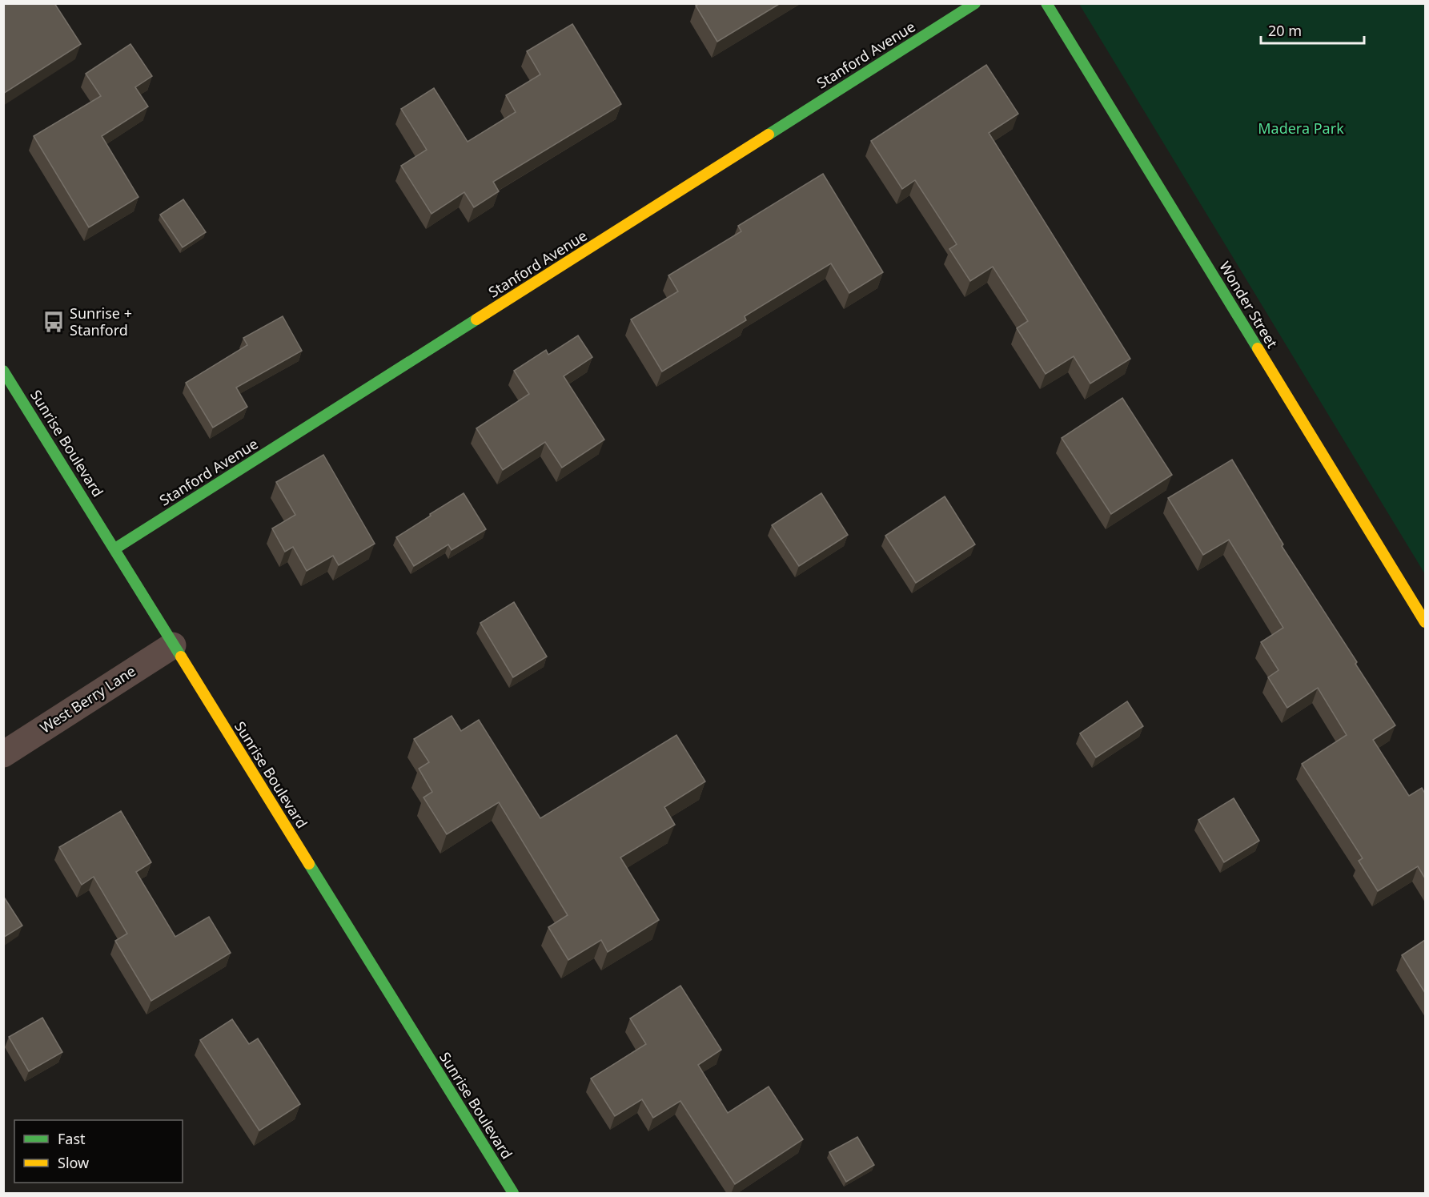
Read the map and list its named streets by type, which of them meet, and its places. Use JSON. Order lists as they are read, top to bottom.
{
  "streets": {
    "street": [
      "Stanford Avenue",
      "Wonder Street",
      "Sunrise Boulevard",
      "West Berry Lane"
    ]
  },
  "crossings": [
    ["Stanford Avenue", "Sunrise Boulevard"],
    ["Sunrise Boulevard", "West Berry Lane"]
  ],
  "parks": ["Madera Park"],
  "places": {
    "bus stop": ["Sunrise + Stanford"]
  },
  "legend": ["Fast", "Slow"],
  "scale_bar": "20 m"
}
